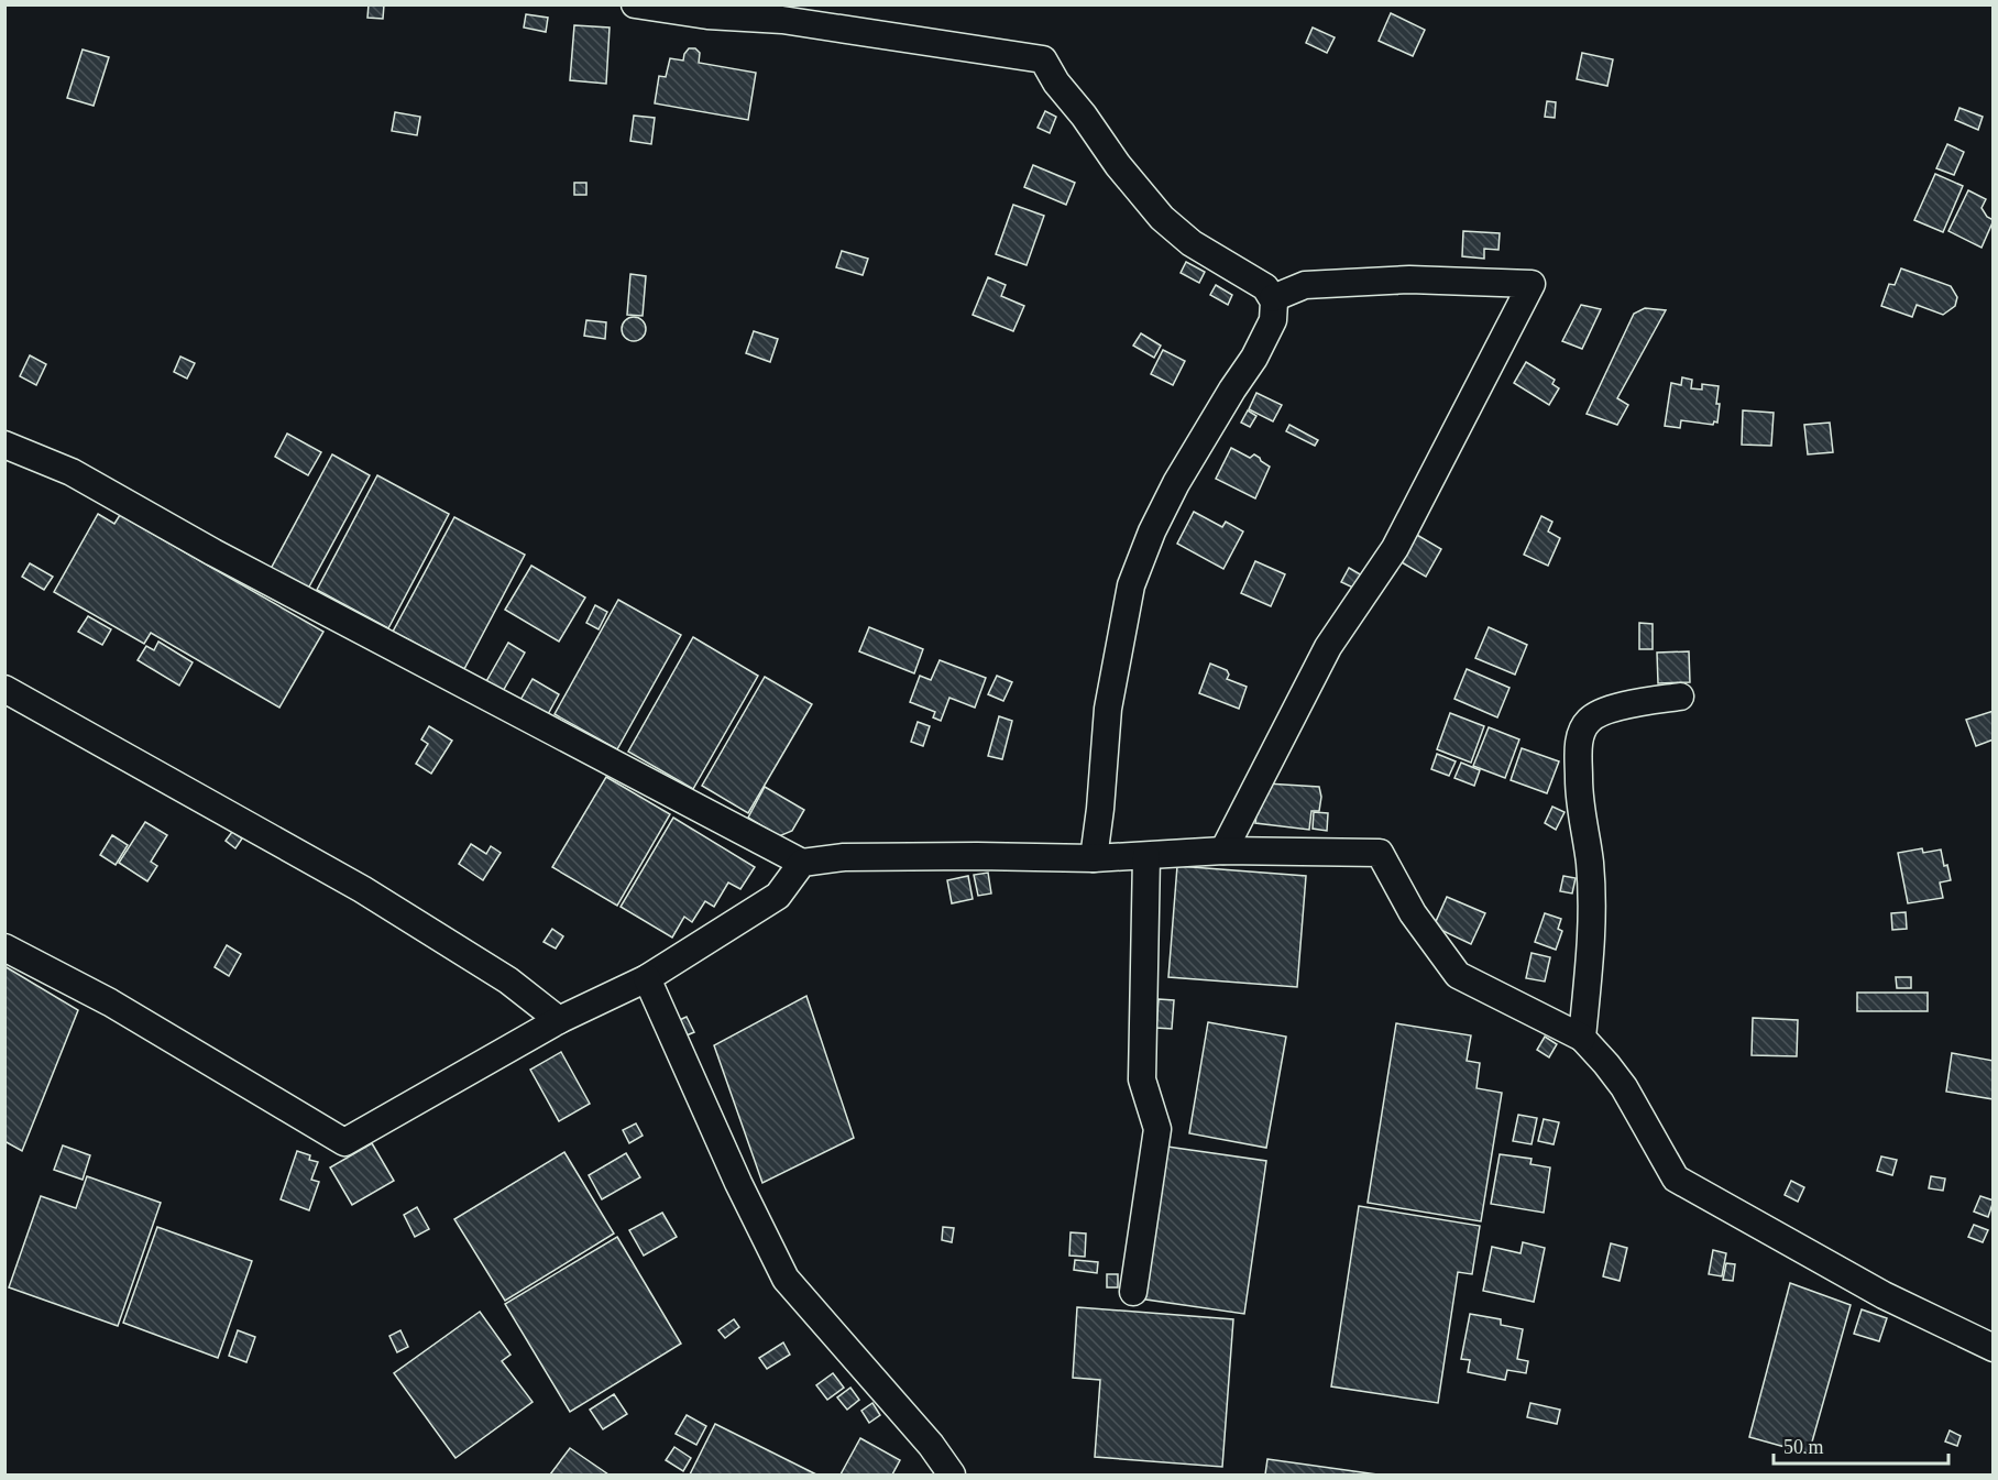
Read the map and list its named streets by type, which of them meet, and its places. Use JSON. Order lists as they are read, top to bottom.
{
  "scale_bar": "50 m"
}
